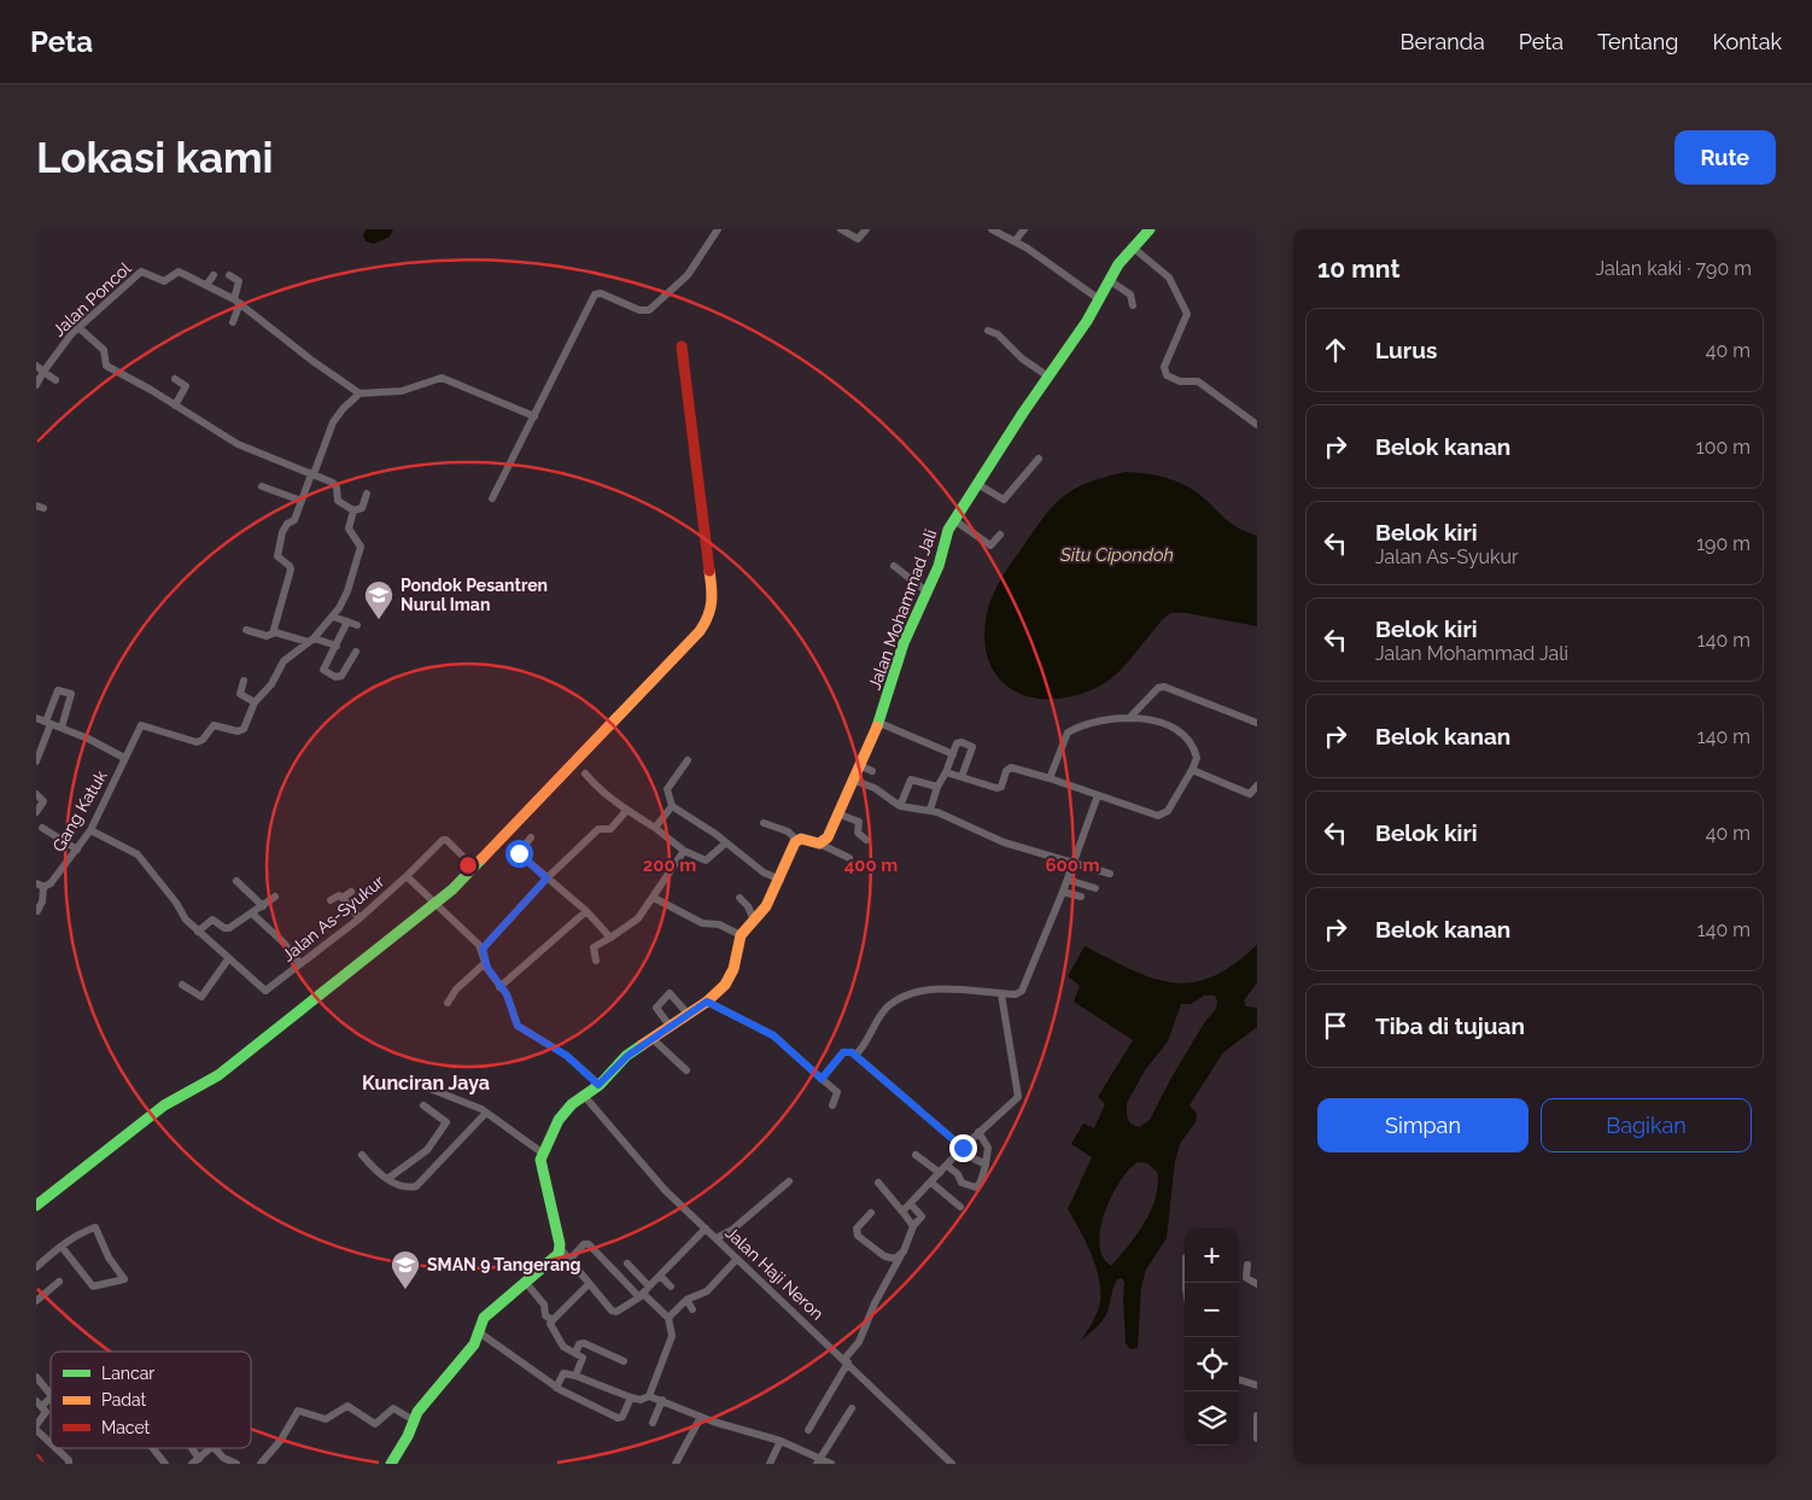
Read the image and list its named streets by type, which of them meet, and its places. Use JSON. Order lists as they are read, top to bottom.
{
  "streets": {
    "street": [
      "Jalan Poncol",
      "Jalan Mohammad Jali",
      "Gang Katuk",
      "Jalan As-Syukur",
      "Jalan Haji Neron"
    ]
  },
  "crossings": [
    ["Gang Katuk", "Jalan As-Syukur"]
  ],
  "districts": ["Kunciran Jaya"],
  "water": ["Situ Cipondoh"],
  "places": {
    "school or university": ["Pondok Pesantren Nurul Iman", "SMAN 9 Tangerang"]
  },
  "legend": ["Lancar", "Padat", "Macet"],
  "page": {
    "header": "Peta",
    "nav": [
      "Beranda",
      "Peta",
      "Tentang",
      "Kontak"
    ],
    "buttons": [
      "Rute",
      ["Simpan", "Bagikan"]
    ],
    "title": "Lokasi kami",
    "heading": ["10 mnt", "Jalan kaki · 790 m"],
    "list": [
      ["Lurus", "40 m"],
      ["Belok kanan", "100 m"],
      ["Belok kiri", "Jalan As-Syukur", "190 m"],
      ["Belok kiri", "Jalan Mohammad Jali", "140 m"],
      ["Belok kanan", "140 m"],
      ["Belok kiri", "40 m"],
      ["Belok kanan", "140 m"],
      "Tiba di tujuan"
    ],
    "map_buttons": ["+", "−"]
  },
  "rings": ["200 m", "400 m", "600 m"]
}
